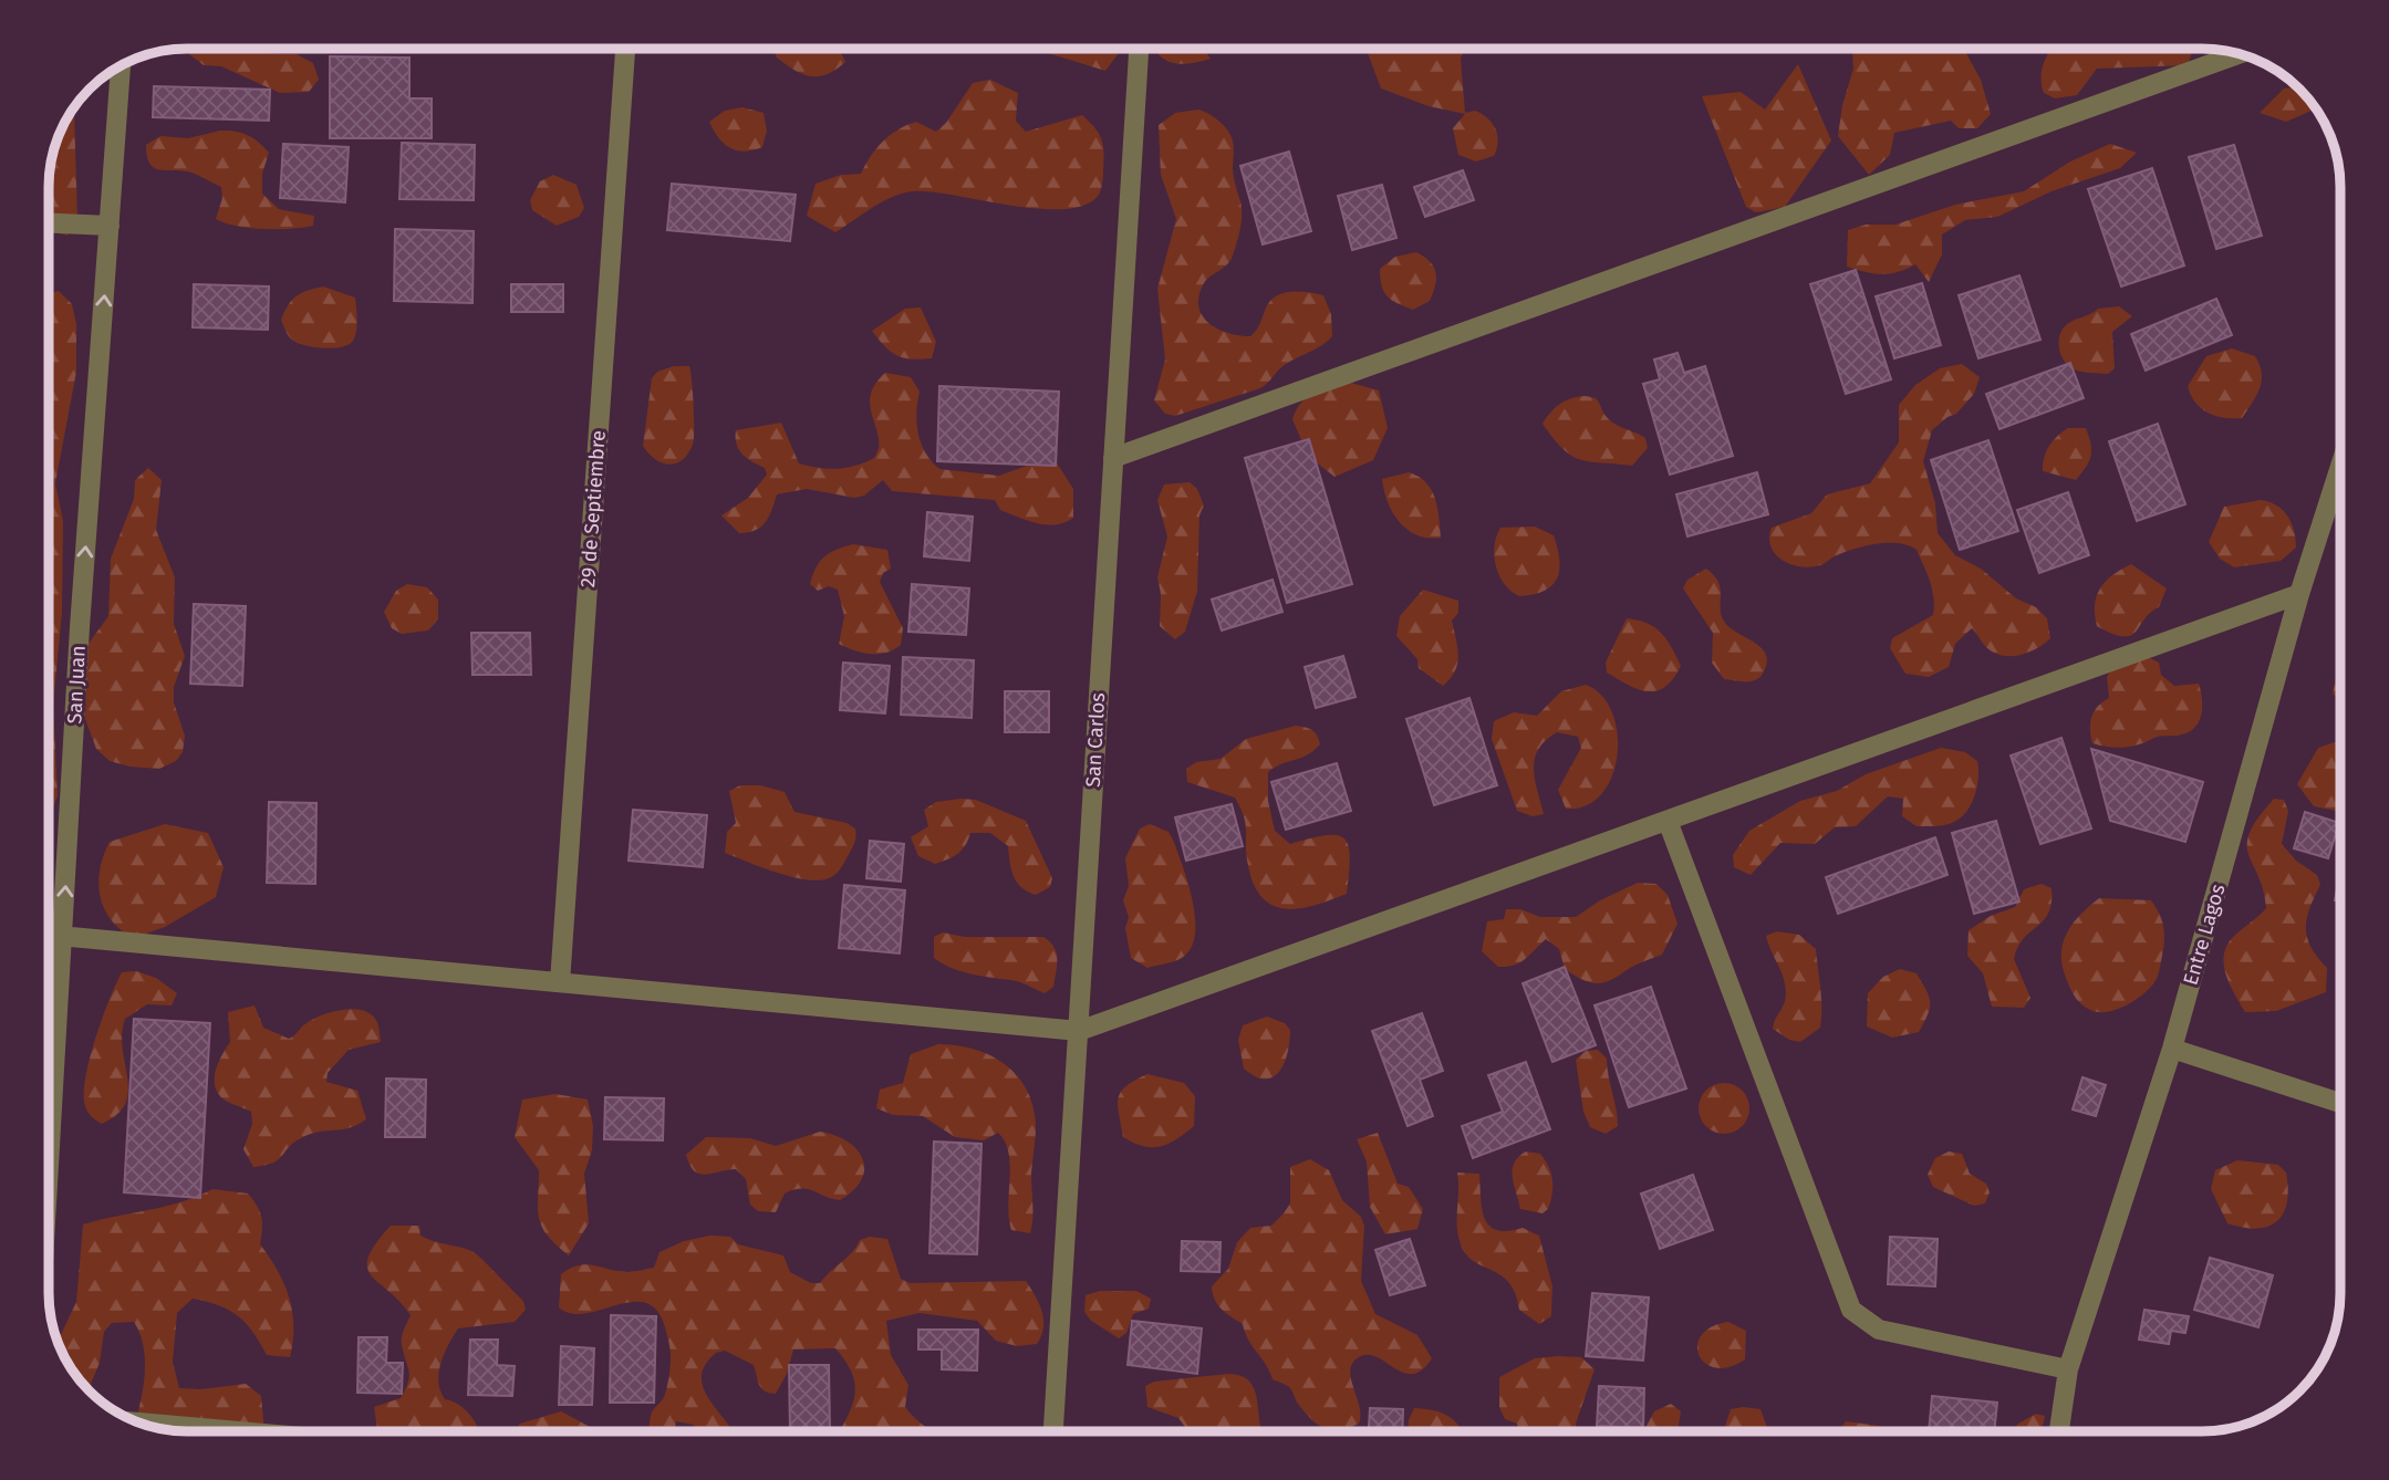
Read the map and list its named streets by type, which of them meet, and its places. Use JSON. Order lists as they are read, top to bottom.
{
  "streets": {
    "street": [
      "29 de Septiembre",
      "San Juan",
      "San Carlos",
      "Entre Lagos"
    ]
  },
  "one_way": ["San Juan"]
}
